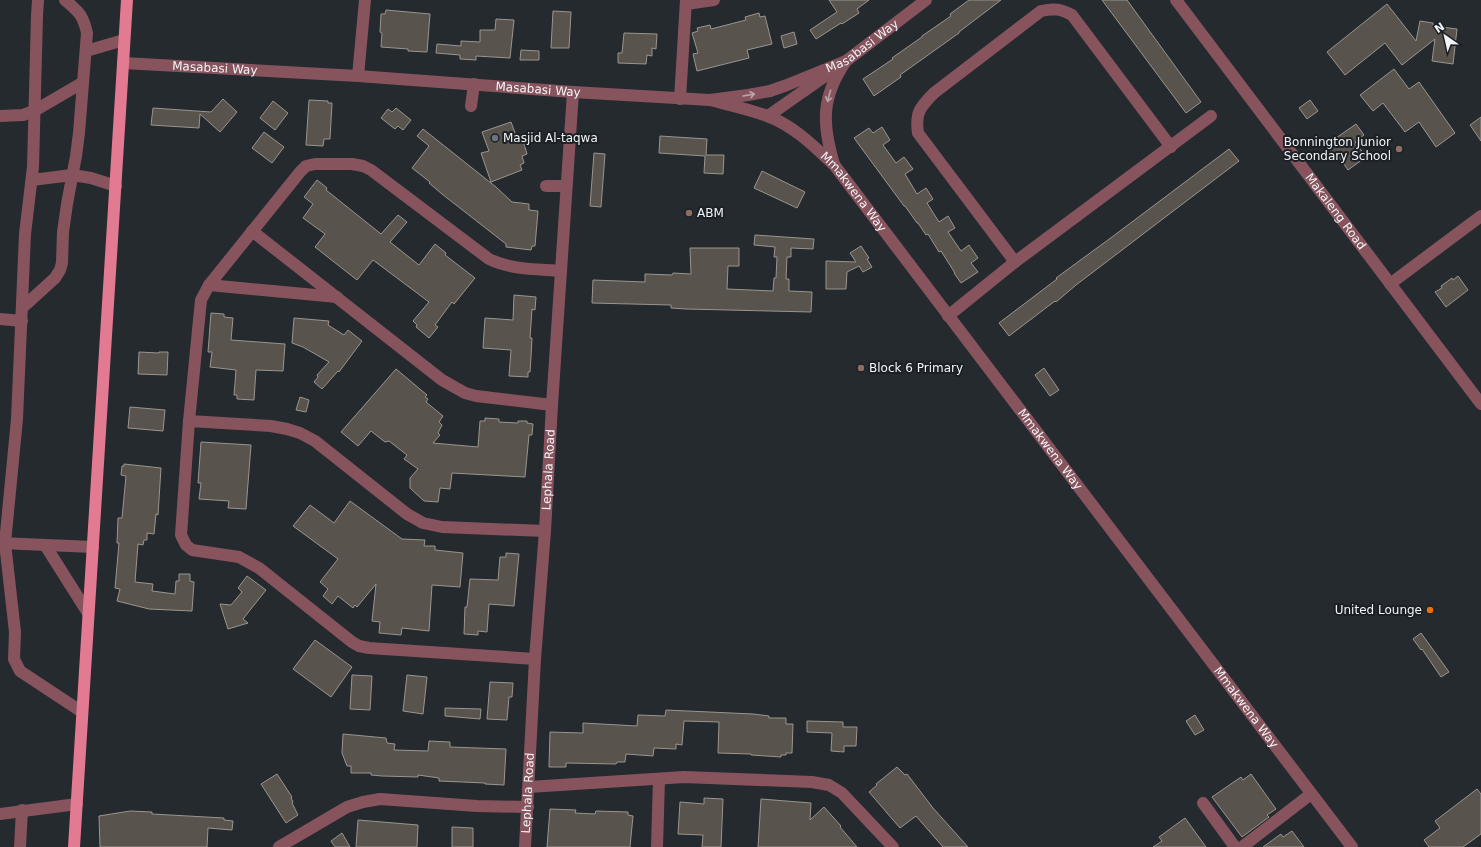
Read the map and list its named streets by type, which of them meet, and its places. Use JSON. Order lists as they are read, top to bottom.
{
  "streets": {
    "street": [
      "Masabasi Way",
      "Mmakwena Way",
      "Makaleng Road",
      "Lephala Road"
    ]
  },
  "crossings": [
    ["Masabasi Way", "Mmakwena Way"],
    ["Masabasi Way", "Lephala Road"]
  ],
  "places": [
    "Masjid Al-taqwa",
    "Bonnington Junior Secondary School",
    "ABM",
    "Block 6 Primary",
    "United Lounge"
  ],
  "north": "top left"
}
